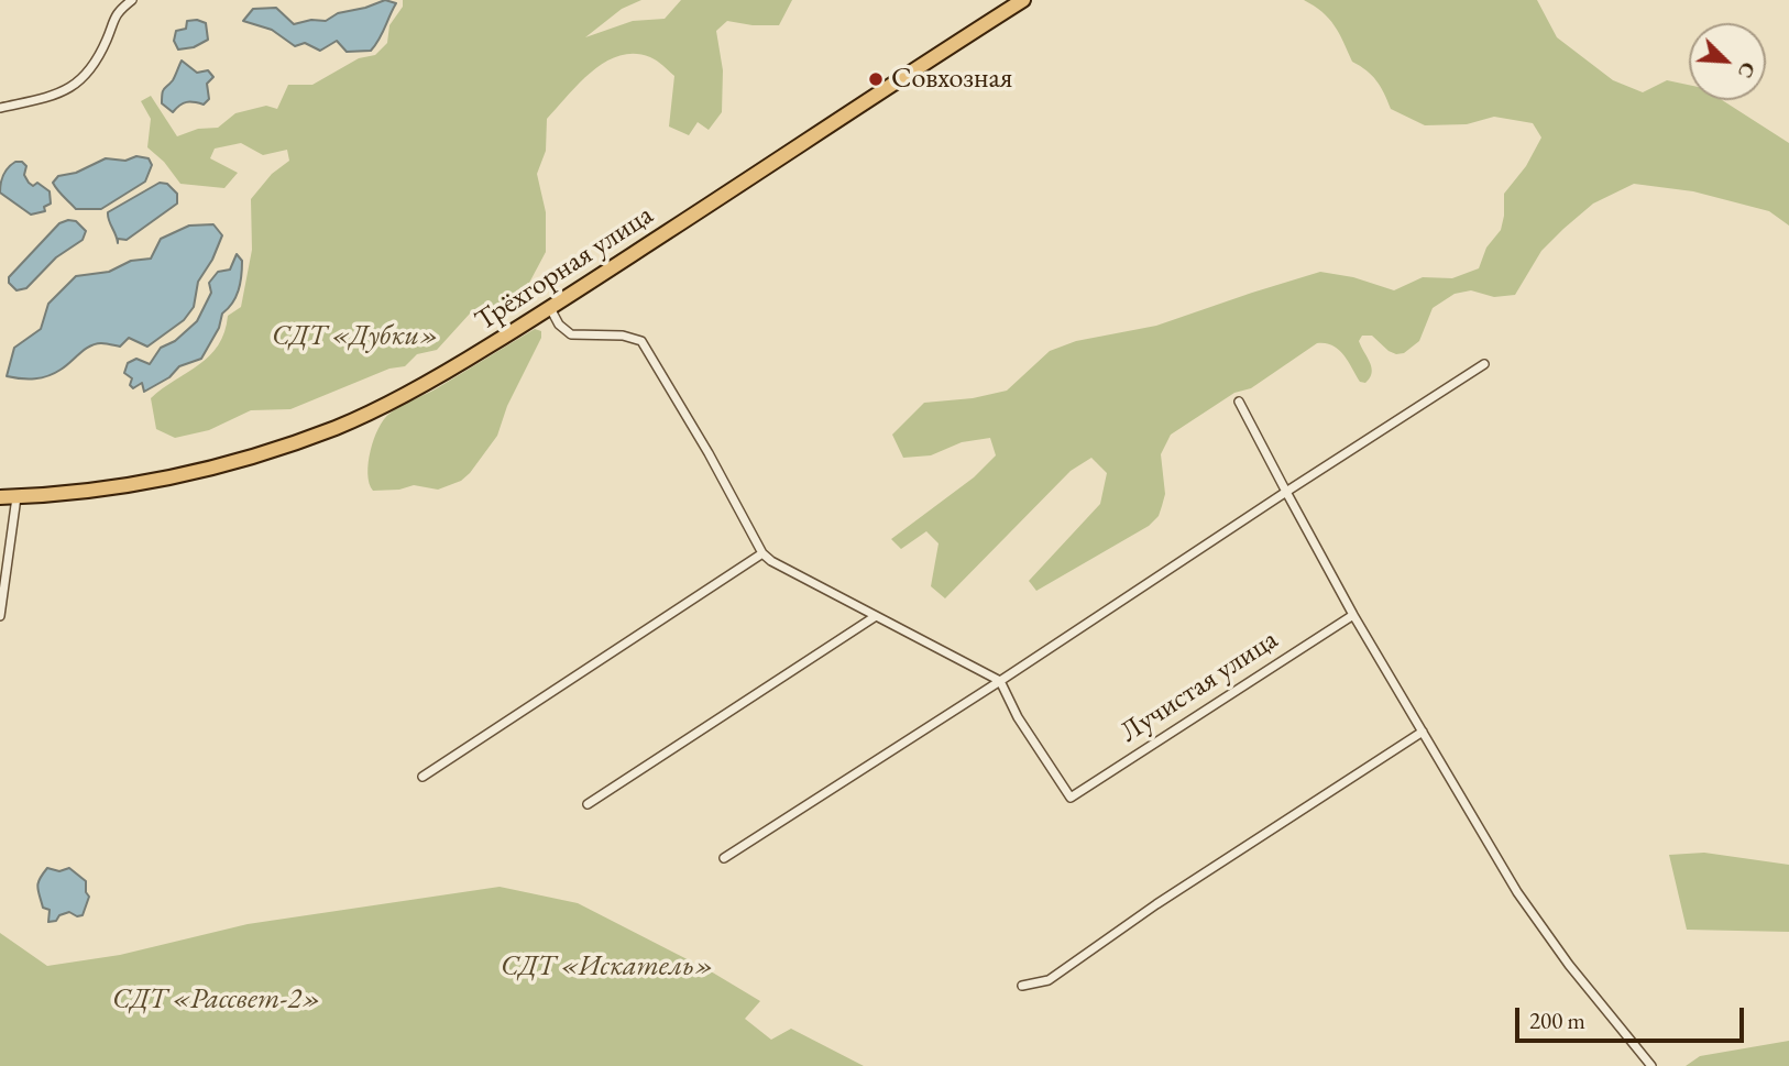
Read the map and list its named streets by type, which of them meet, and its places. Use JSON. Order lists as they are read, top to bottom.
{
  "streets": {
    "highway": ["Трёхгорная улица"],
    "street": ["Лучистая улица"]
  },
  "parks": ["СДТ «Дубки»", "СДТ «Искатель»", "СДТ «Рассвет-2»"],
  "places": ["Совхозная"],
  "scale_bar": "200 m",
  "north": "bottom right"
}
